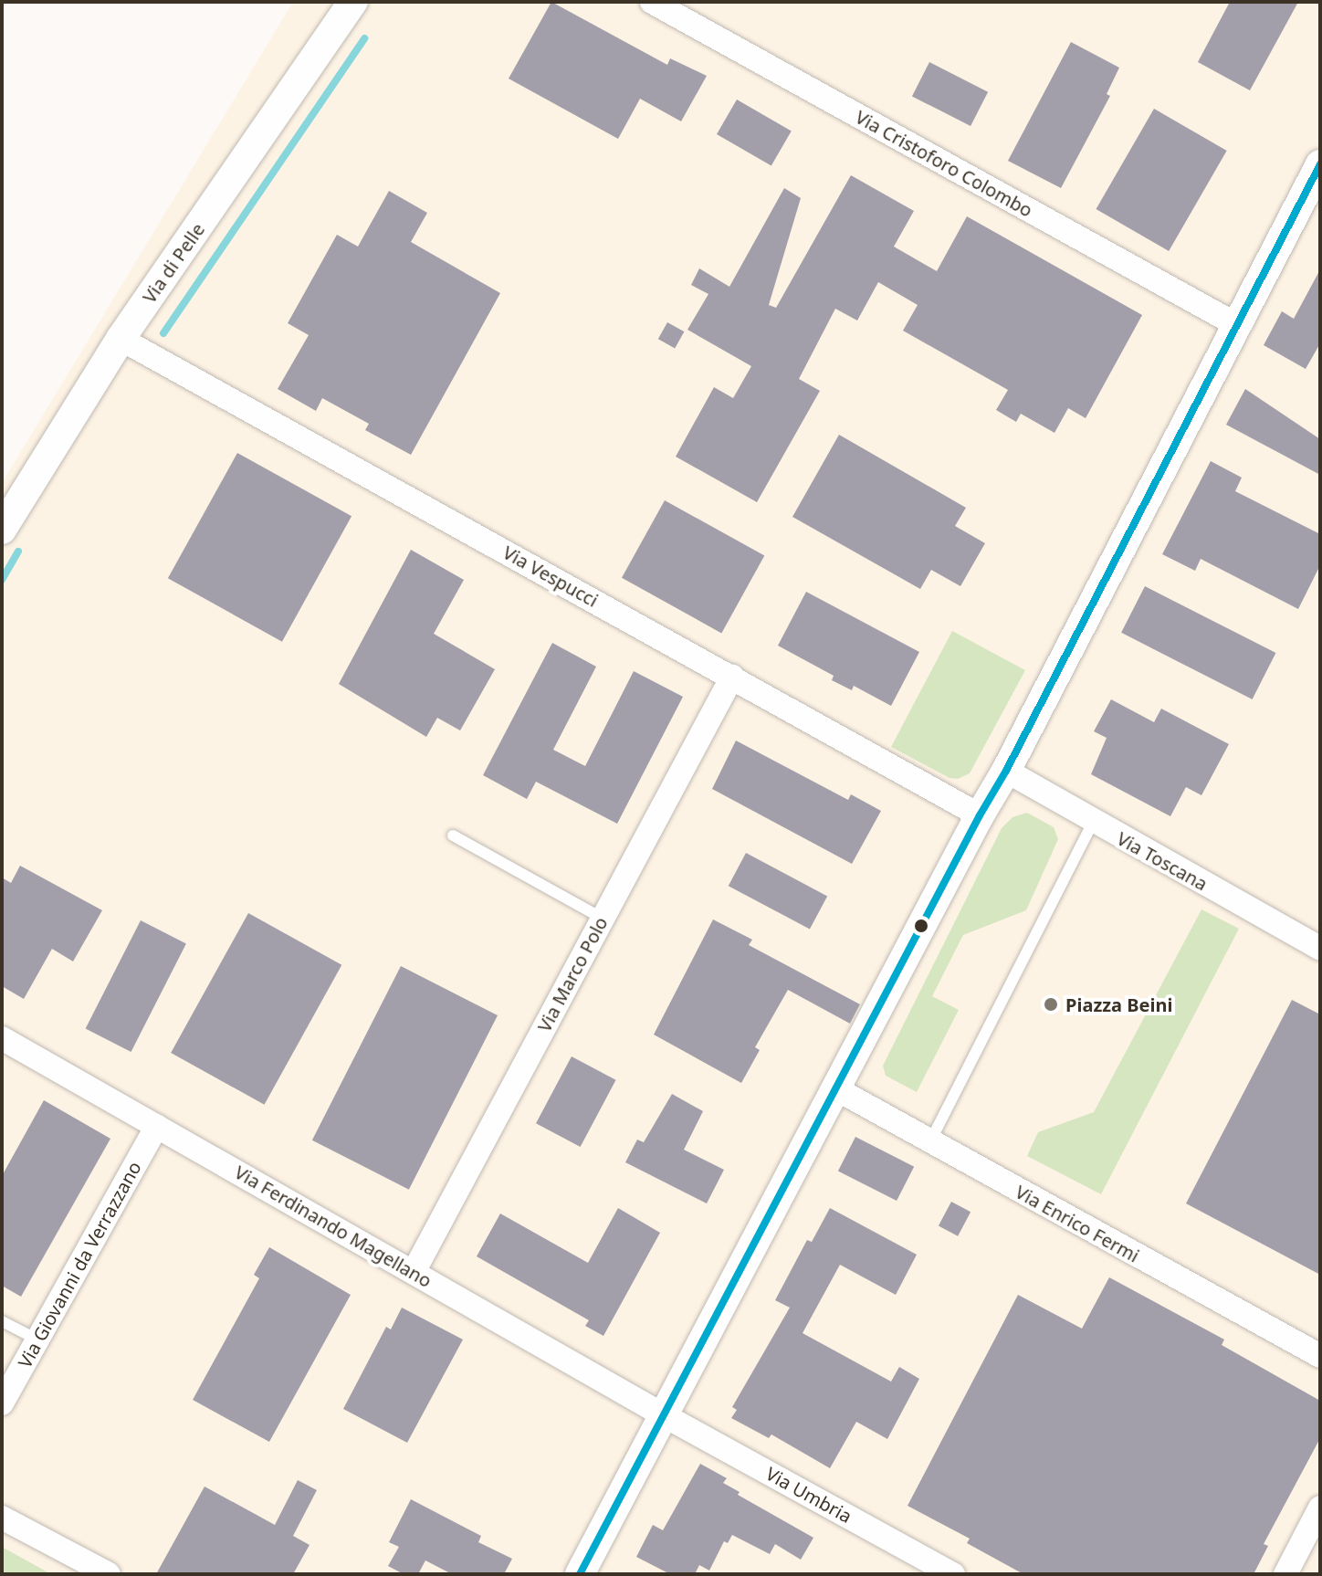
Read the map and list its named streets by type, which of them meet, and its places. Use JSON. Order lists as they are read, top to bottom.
{
  "streets": {
    "street": [
      "Via Cristoforo Colombo",
      "Via di Pelle",
      "Via Vespucci",
      "Via Toscana",
      "Via Marco Polo",
      "Via Enrico Fermi",
      "Via Ferdinando Magellano",
      "Via Giovanni da Verrazzano",
      "Via Umbria"
    ]
  },
  "crossings": [
    ["Via di Pelle", "Via Vespucci"],
    ["Via Vespucci", "Via Marco Polo"],
    ["Via Marco Polo", "Via Ferdinando Magellano"],
    ["Via Ferdinando Magellano", "Via Giovanni da Verrazzano"],
    ["Via Ferdinando Magellano", "Via Umbria"]
  ],
  "places": ["Piazza Beini"]
}
